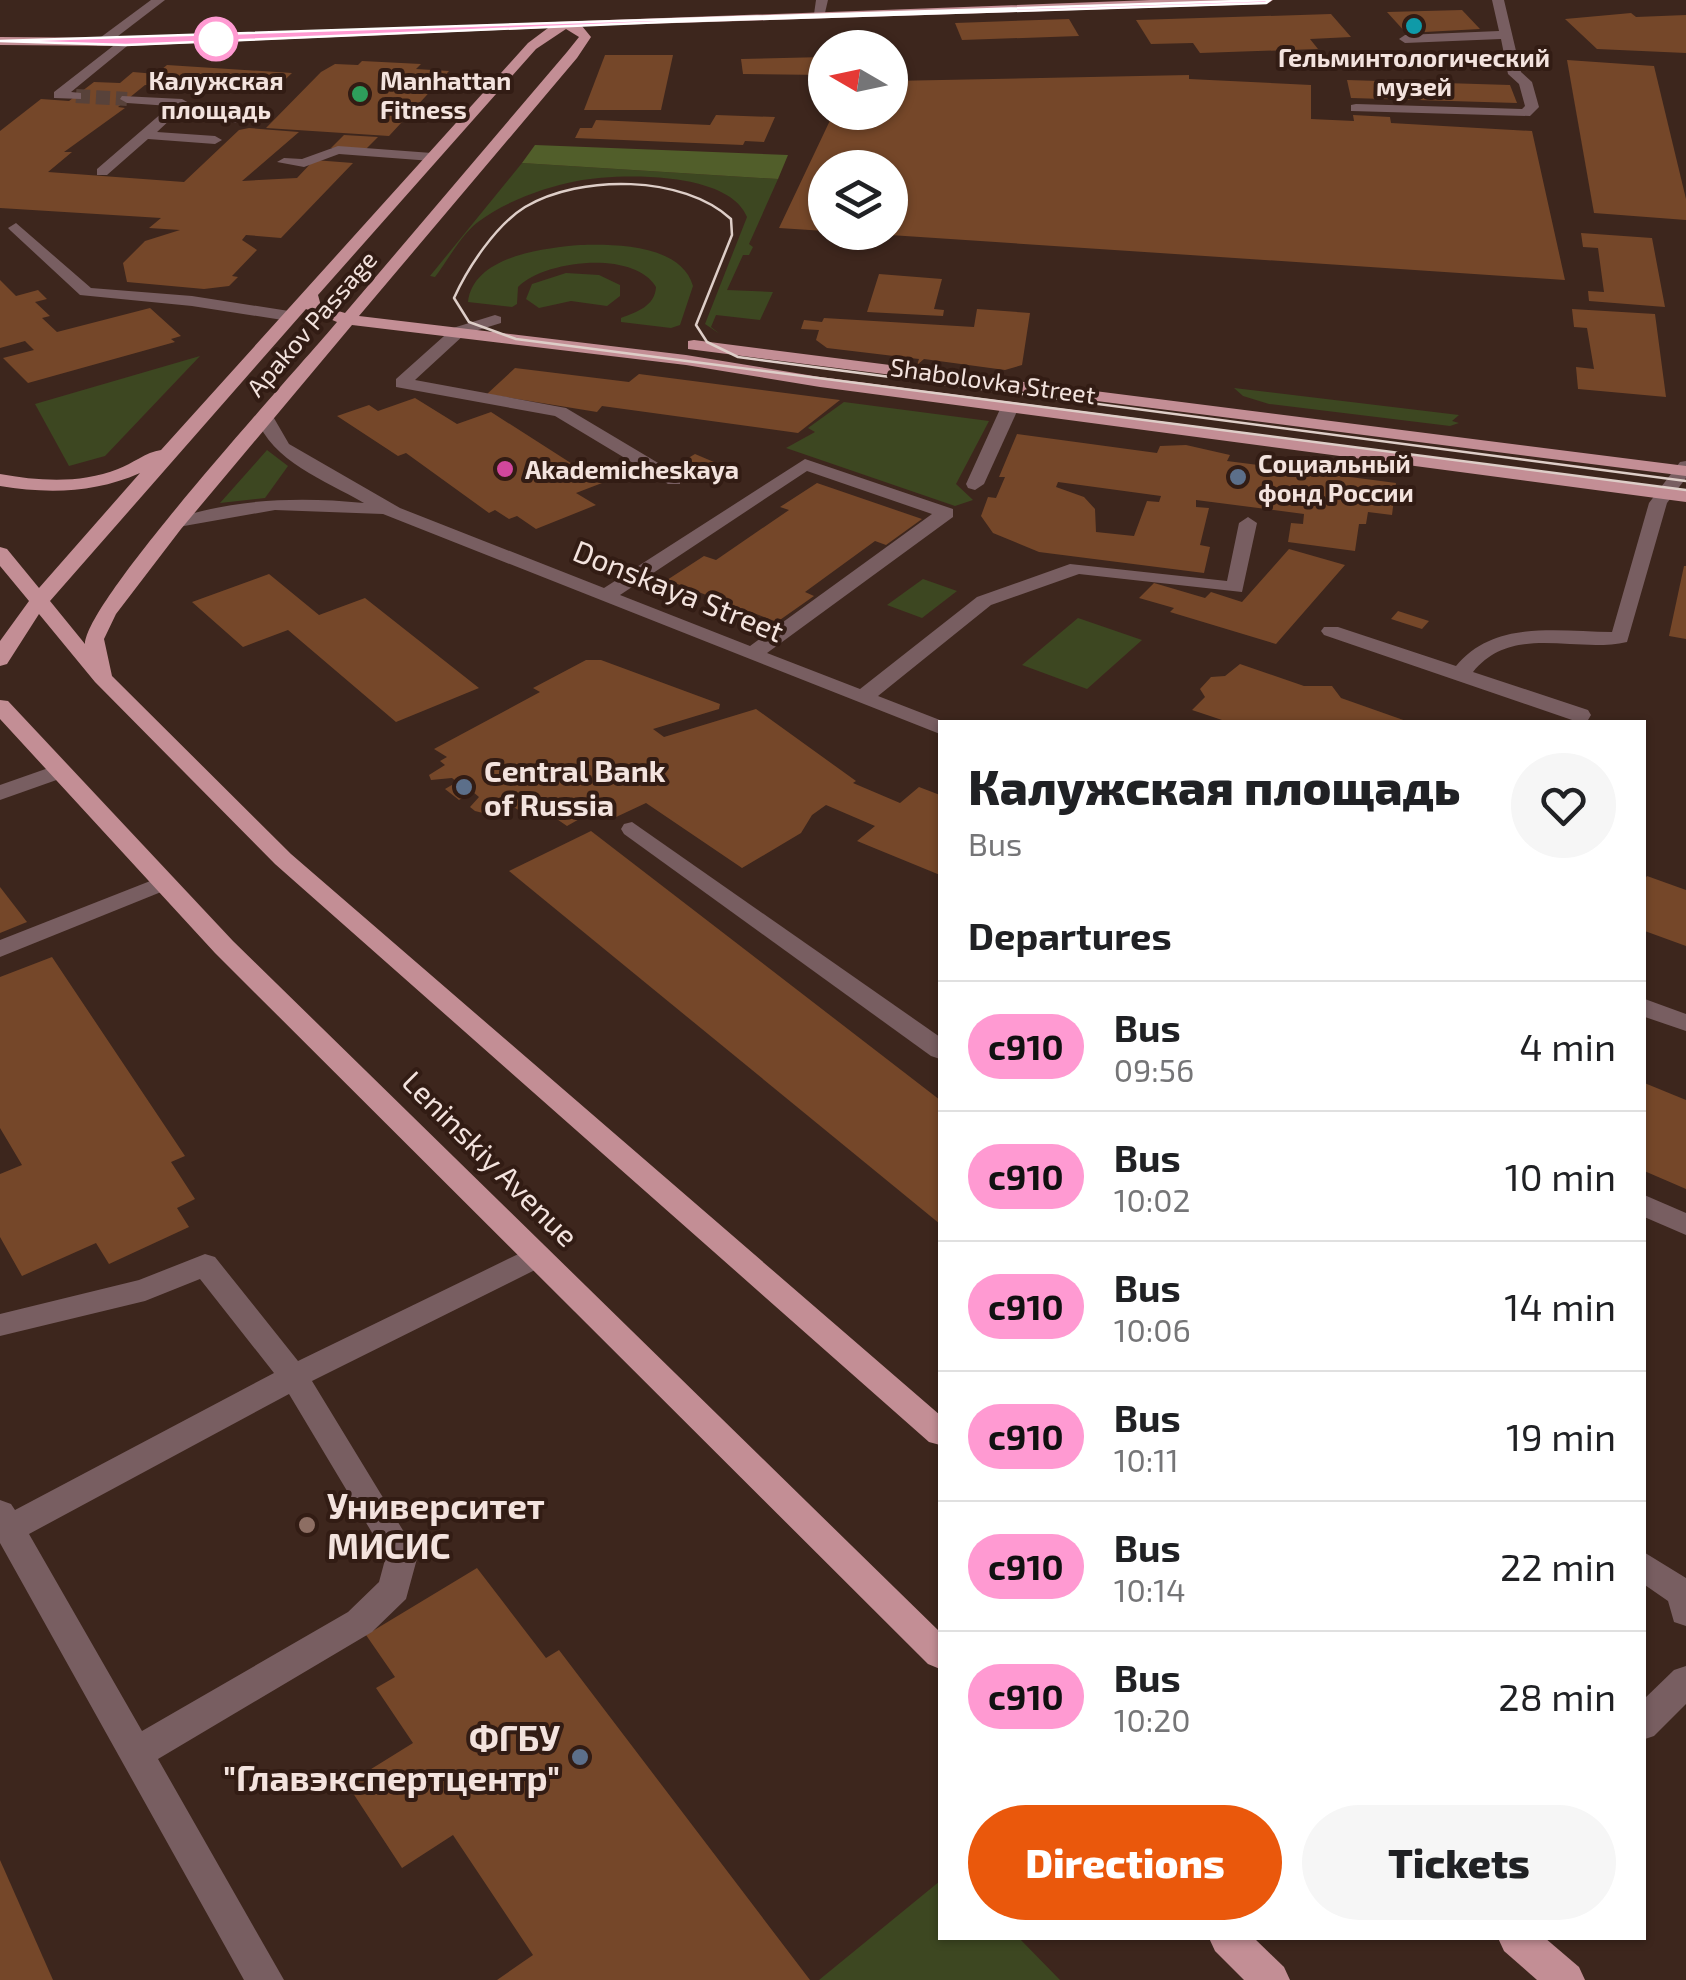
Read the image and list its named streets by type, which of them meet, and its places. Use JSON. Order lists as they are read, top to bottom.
{
  "streets": {
    "main road": ["Apakov Passage", "Shabolovka Street", "Leninskiy Avenue"],
    "street": ["Donskaya Street"]
  },
  "crossings": [
    ["Apakov Passage", "Shabolovka Street"],
    ["Apakov Passage", "Donskaya Street"]
  ],
  "places": [
    "Гельминтологический музей",
    "Калужская площадь",
    "Manhattan Fitness",
    "Akademicheskaya",
    "Социальный фонд России",
    "Central Bank of Russia",
    "Университет МИСИС",
    "ФГБУ \"Главэкспертцентр\""
  ],
  "lines": ["bus line с910"],
  "north": "left",
  "page": {
    "heading": [
      ["Калужская площадь", "Bus"],
      "Departures"
    ],
    "list": [
      {
        "mark": "с910",
        "name": "Bus",
        "note": "09:56",
        "value": "4 min"
      },
      {
        "mark": "с910",
        "name": "Bus",
        "note": "10:02",
        "value": "10 min"
      },
      {
        "mark": "с910",
        "name": "Bus",
        "note": "10:06",
        "value": "14 min"
      },
      {
        "mark": "с910",
        "name": "Bus",
        "note": "10:11",
        "value": "19 min"
      },
      {
        "mark": "с910",
        "name": "Bus",
        "note": "10:14",
        "value": "22 min"
      },
      {
        "mark": "с910",
        "name": "Bus",
        "note": "10:20",
        "value": "28 min"
      }
    ],
    "buttons": ["Directions", "Tickets"]
  }
}
